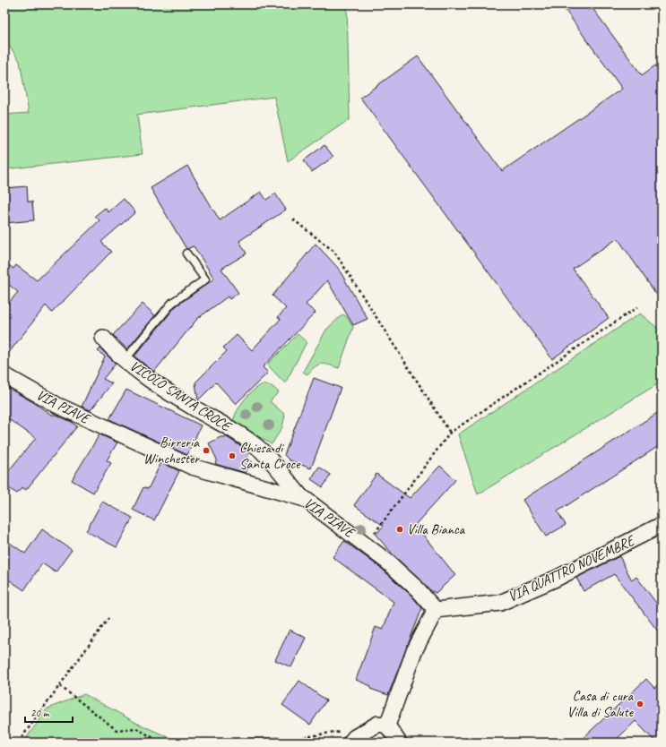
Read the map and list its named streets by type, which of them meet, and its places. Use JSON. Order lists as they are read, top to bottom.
{
  "streets": {
    "street": ["VICOLO SANTA CROCE", "VIA PIAVE", "VIA QUATTRO NOVEMBRE"]
  },
  "crossings": [
    ["VICOLO SANTA CROCE", "VIA PIAVE"],
    ["VIA PIAVE", "VIA QUATTRO NOVEMBRE"]
  ],
  "places": [
    "Birreria Winchester",
    "Chiesa di Santa Croce",
    "Villa Bianca",
    "Casa di cura Villa di Salute"
  ],
  "scale_bar": "20 m"
}
